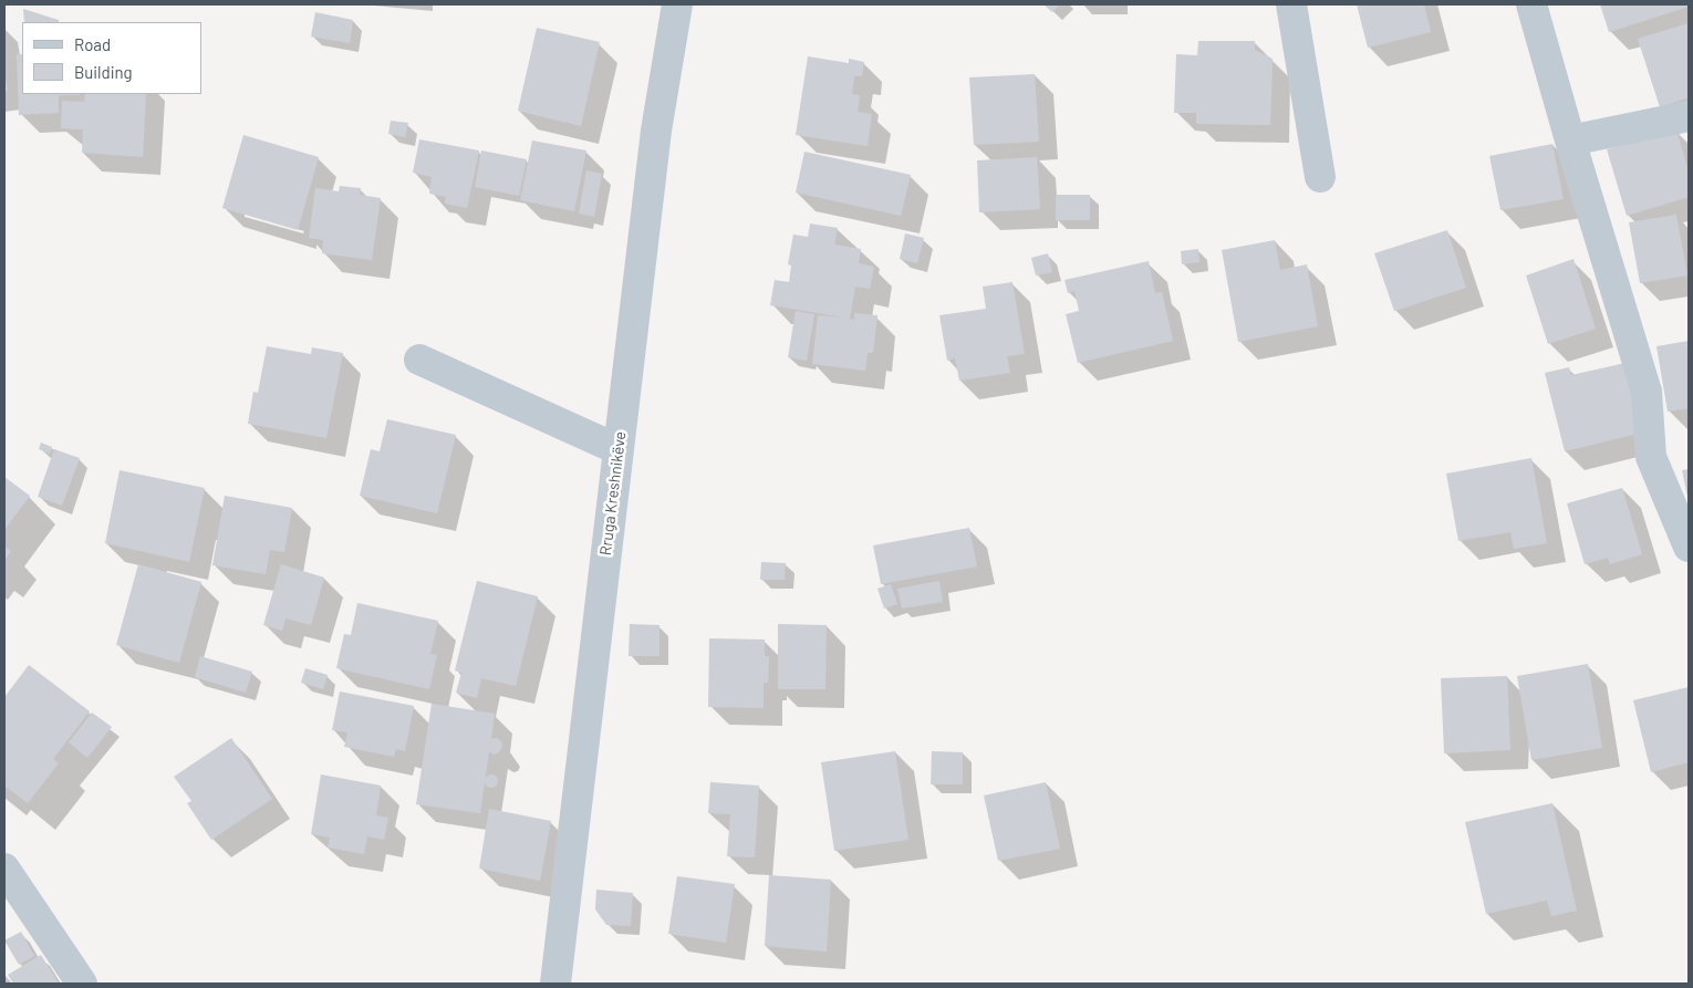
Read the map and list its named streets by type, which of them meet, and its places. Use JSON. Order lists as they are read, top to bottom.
{
  "streets": {
    "street": ["Rruga Kreshnikëve"]
  },
  "legend": ["Road", "Building"]
}
